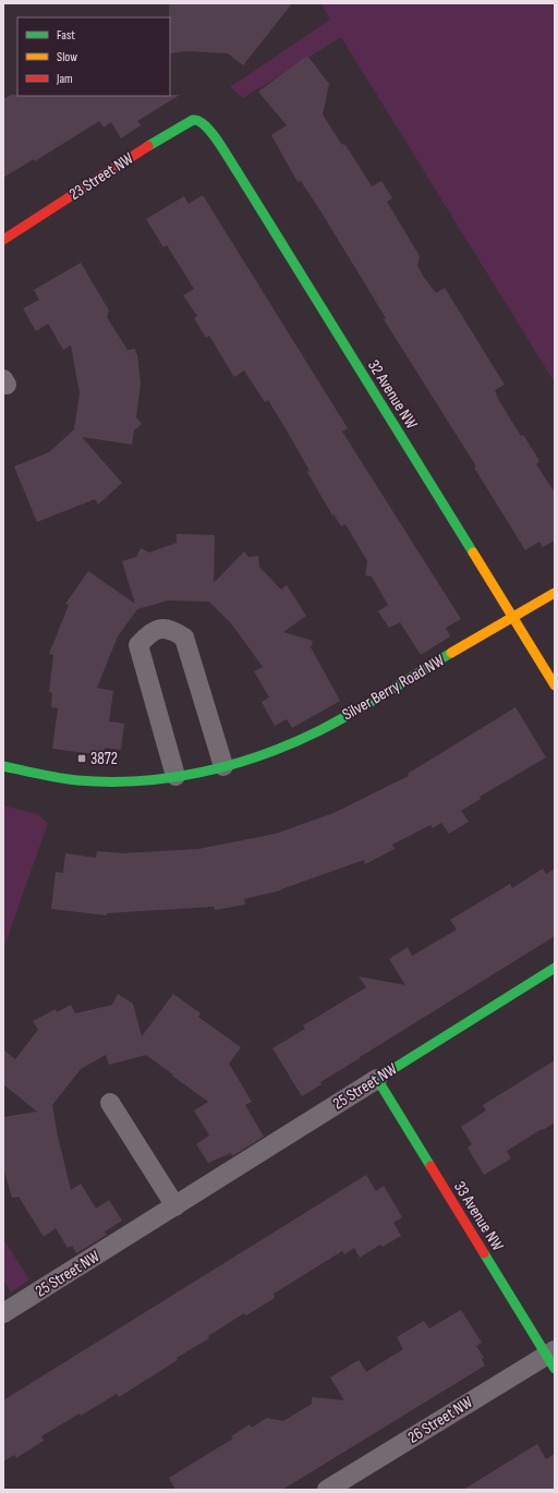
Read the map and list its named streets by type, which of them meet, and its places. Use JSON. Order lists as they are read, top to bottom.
{
  "streets": {
    "street": [
      "23 Street NW",
      "32 Avenue NW",
      "Silver Berry Road NW",
      "25 Street NW",
      "33 Avenue NW",
      "26 Street NW"
    ]
  },
  "crossings": [
    ["23 Street NW", "32 Avenue NW"],
    ["32 Avenue NW", "Silver Berry Road NW"],
    ["25 Street NW", "33 Avenue NW"],
    ["33 Avenue NW", "26 Street NW"]
  ],
  "places": {
    "transit": ["3872"]
  },
  "legend": ["Fast", "Slow", "Jam"]
}
